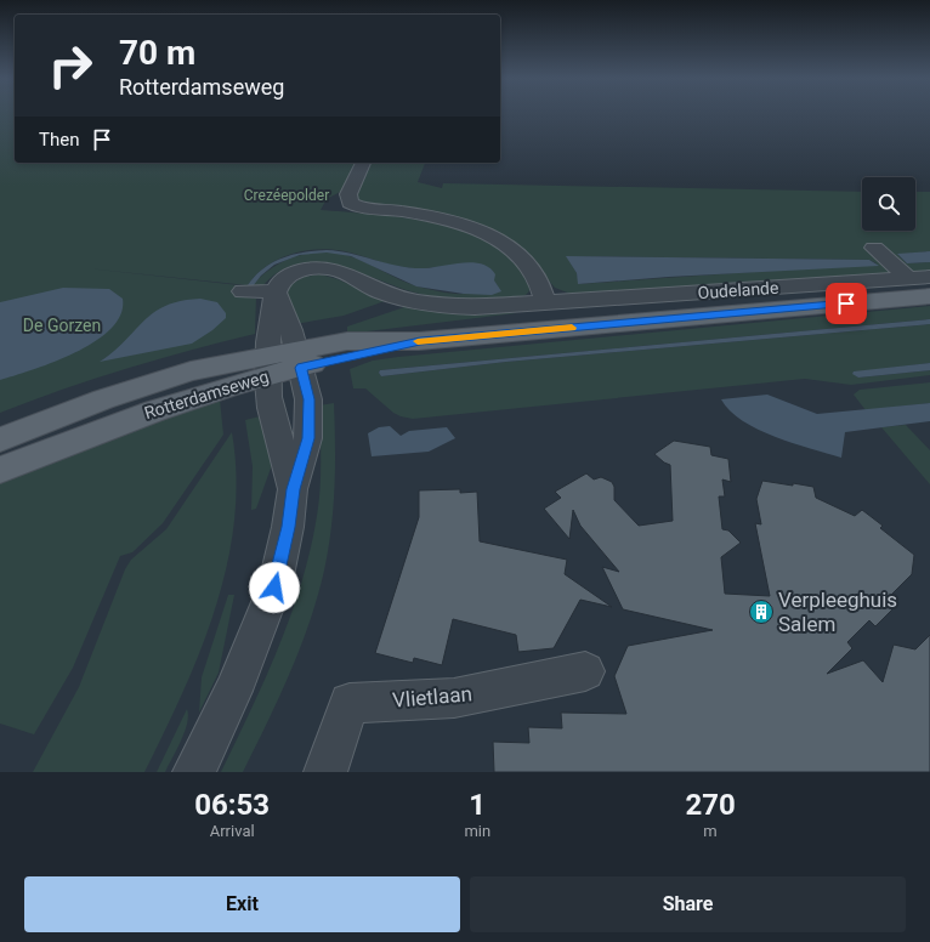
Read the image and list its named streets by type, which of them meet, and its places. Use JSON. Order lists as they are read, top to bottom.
{
  "streets": {
    "main road": ["Rotterdamseweg"],
    "street": ["Oudelande", "Vlietlaan"]
  },
  "parks": ["Crezéepolder", "De Gorzen"],
  "places": {
    "building": ["Verpleeghuis Salem"]
  },
  "page": {
    "turn": ["70 m", "Rotterdamseweg"],
    "then": "Then",
    "eta": [
      "06:53",
      "Arrival",
      "1",
      "min",
      "270",
      "m"
    ],
    "buttons": ["Exit", "Share"]
  }
}
